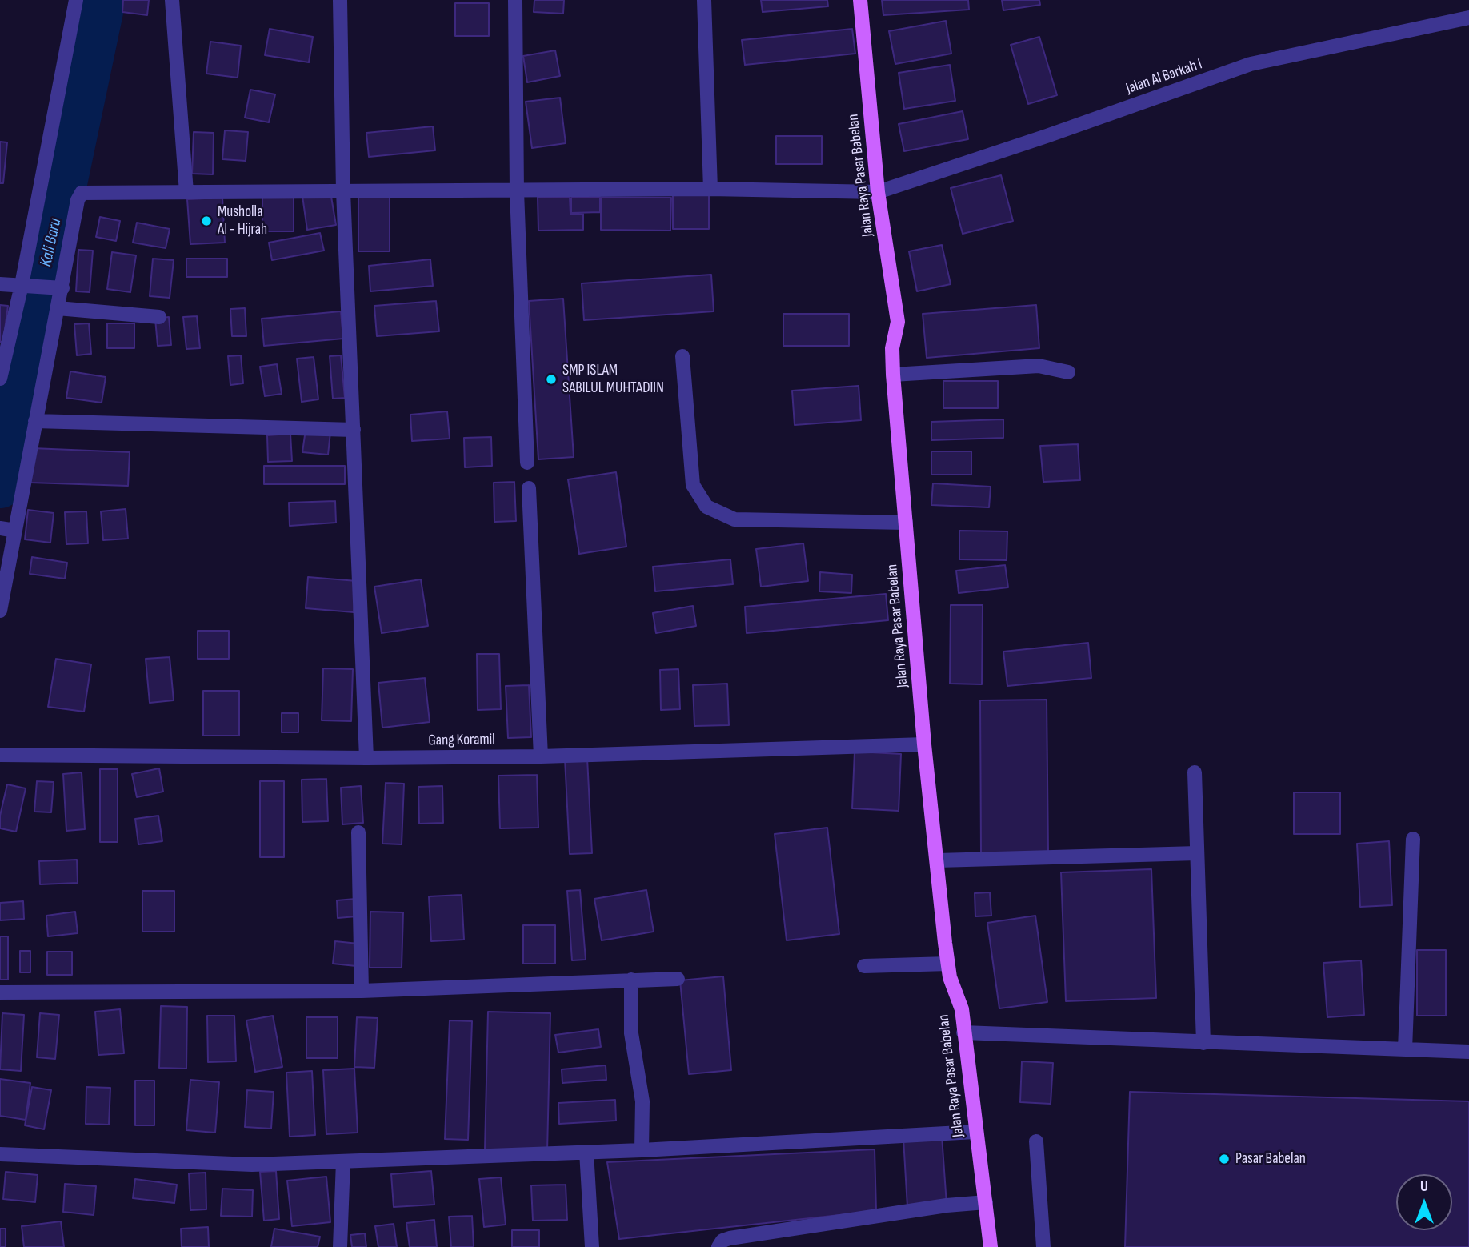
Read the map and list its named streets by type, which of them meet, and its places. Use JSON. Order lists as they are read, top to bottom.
{
  "streets": {
    "main road": ["Jalan Raya Pasar Babelan"],
    "street": ["Jalan Al Barkah I", "Gang Koramil"]
  },
  "crossings": [
    ["Jalan Al Barkah I", "Jalan Raya Pasar Babelan"],
    ["Jalan Raya Pasar Babelan", "Gang Koramil"]
  ],
  "water": ["Kali Baru"],
  "places": ["Musholla Al - Hijrah", "SMP ISLAM SABILUL MUHTADIIN", "Pasar Babelan"],
  "north": "top"
}
